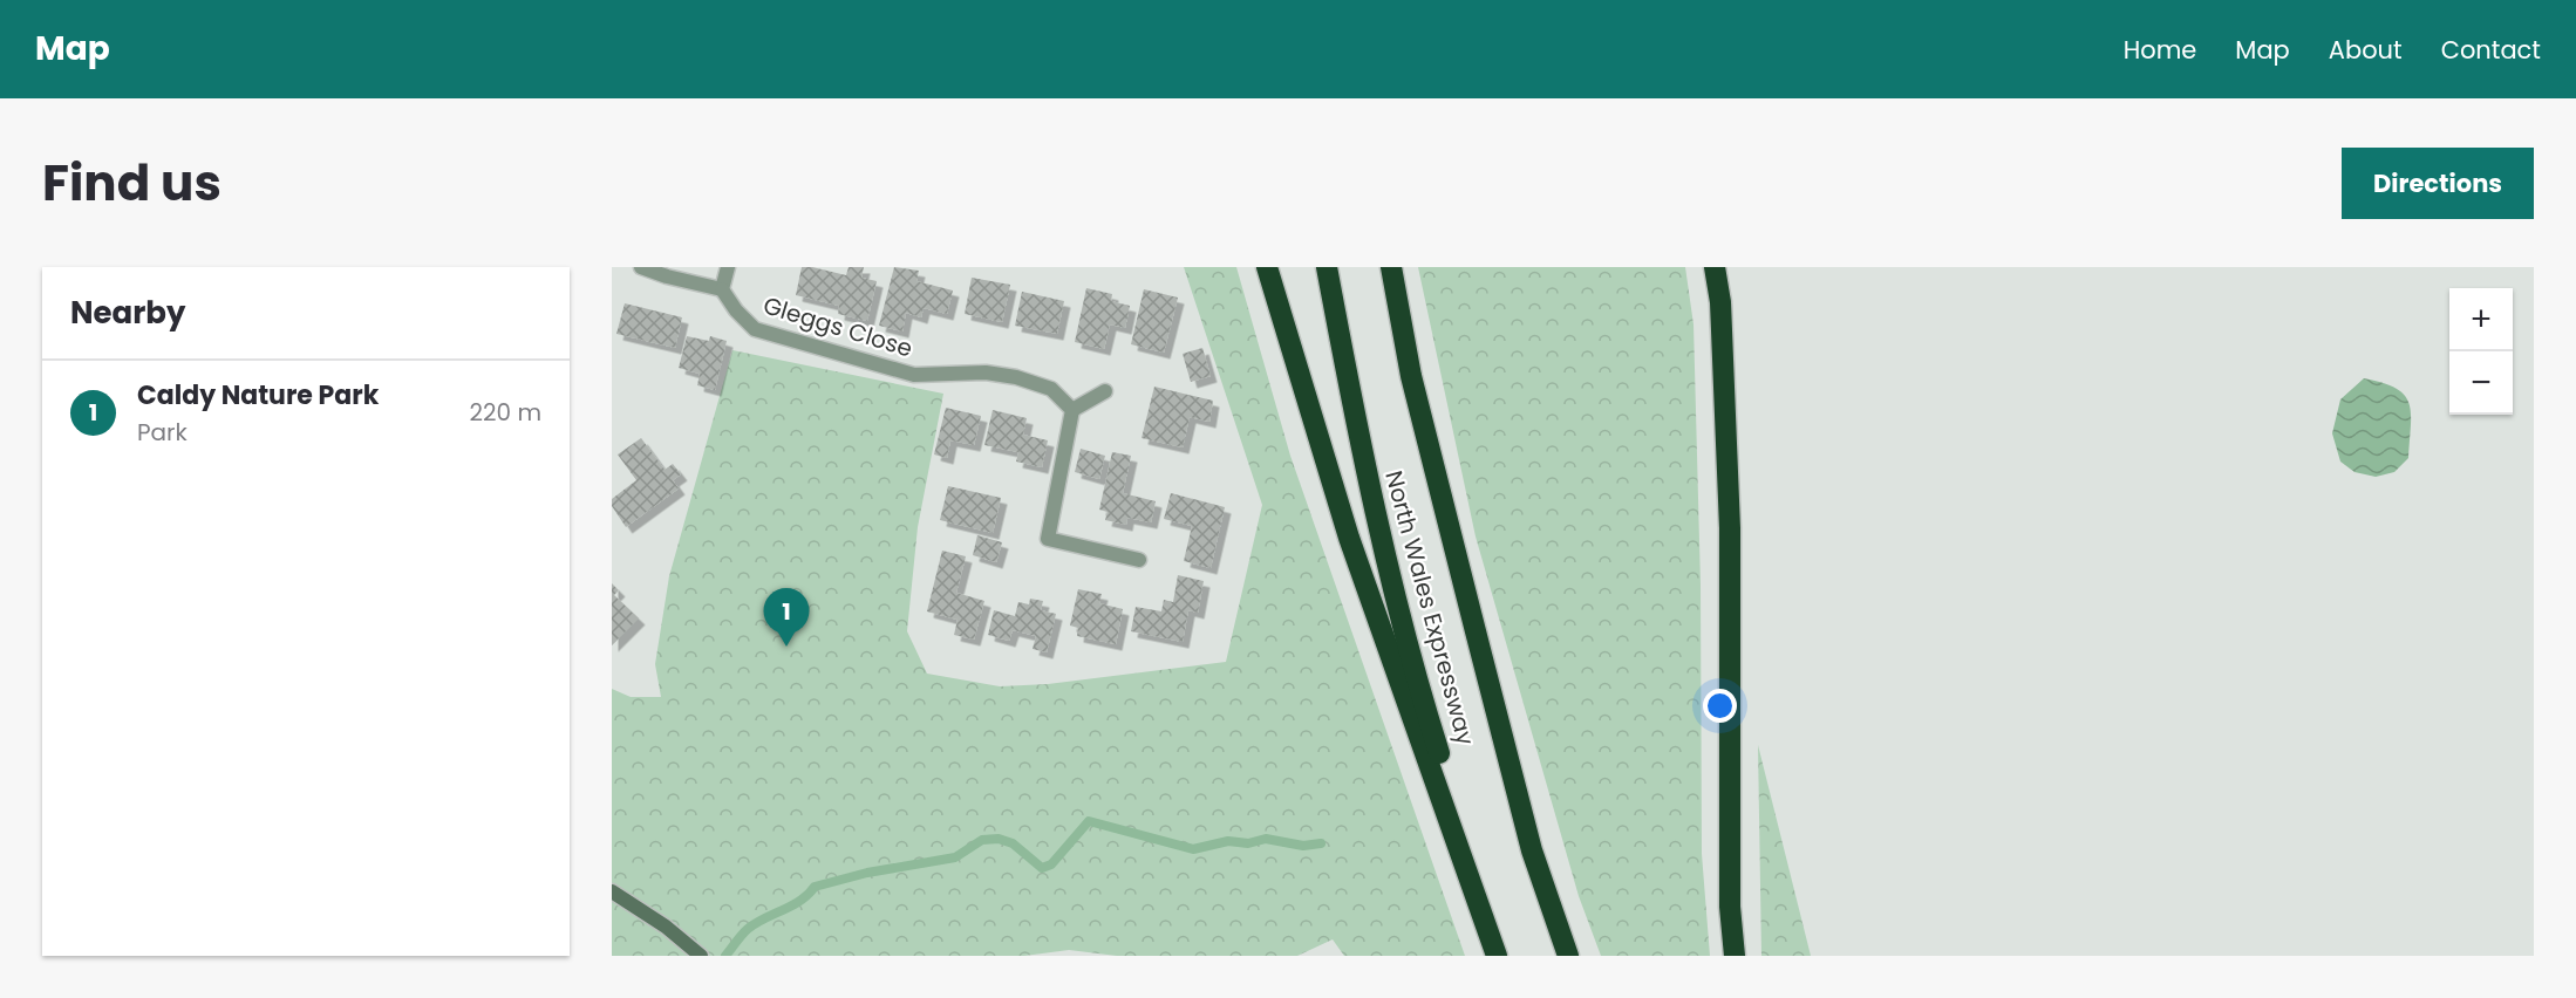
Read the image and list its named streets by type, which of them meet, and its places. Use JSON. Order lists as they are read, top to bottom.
{
  "streets": {
    "highway": ["North Wales Expressway"],
    "street": ["Gleggs Close"]
  },
  "page": {
    "header": "Map",
    "nav": [
      "Home",
      "Map",
      "About",
      "Contact"
    ],
    "title": "Find us",
    "buttons": "Directions",
    "heading": "Nearby",
    "map_buttons": ["+", "−"],
    "list": [
      {
        "mark": "1",
        "name": "Caldy Nature Park",
        "note": "Park",
        "value": "220 m"
      }
    ],
    "pins": "1"
  }
}
